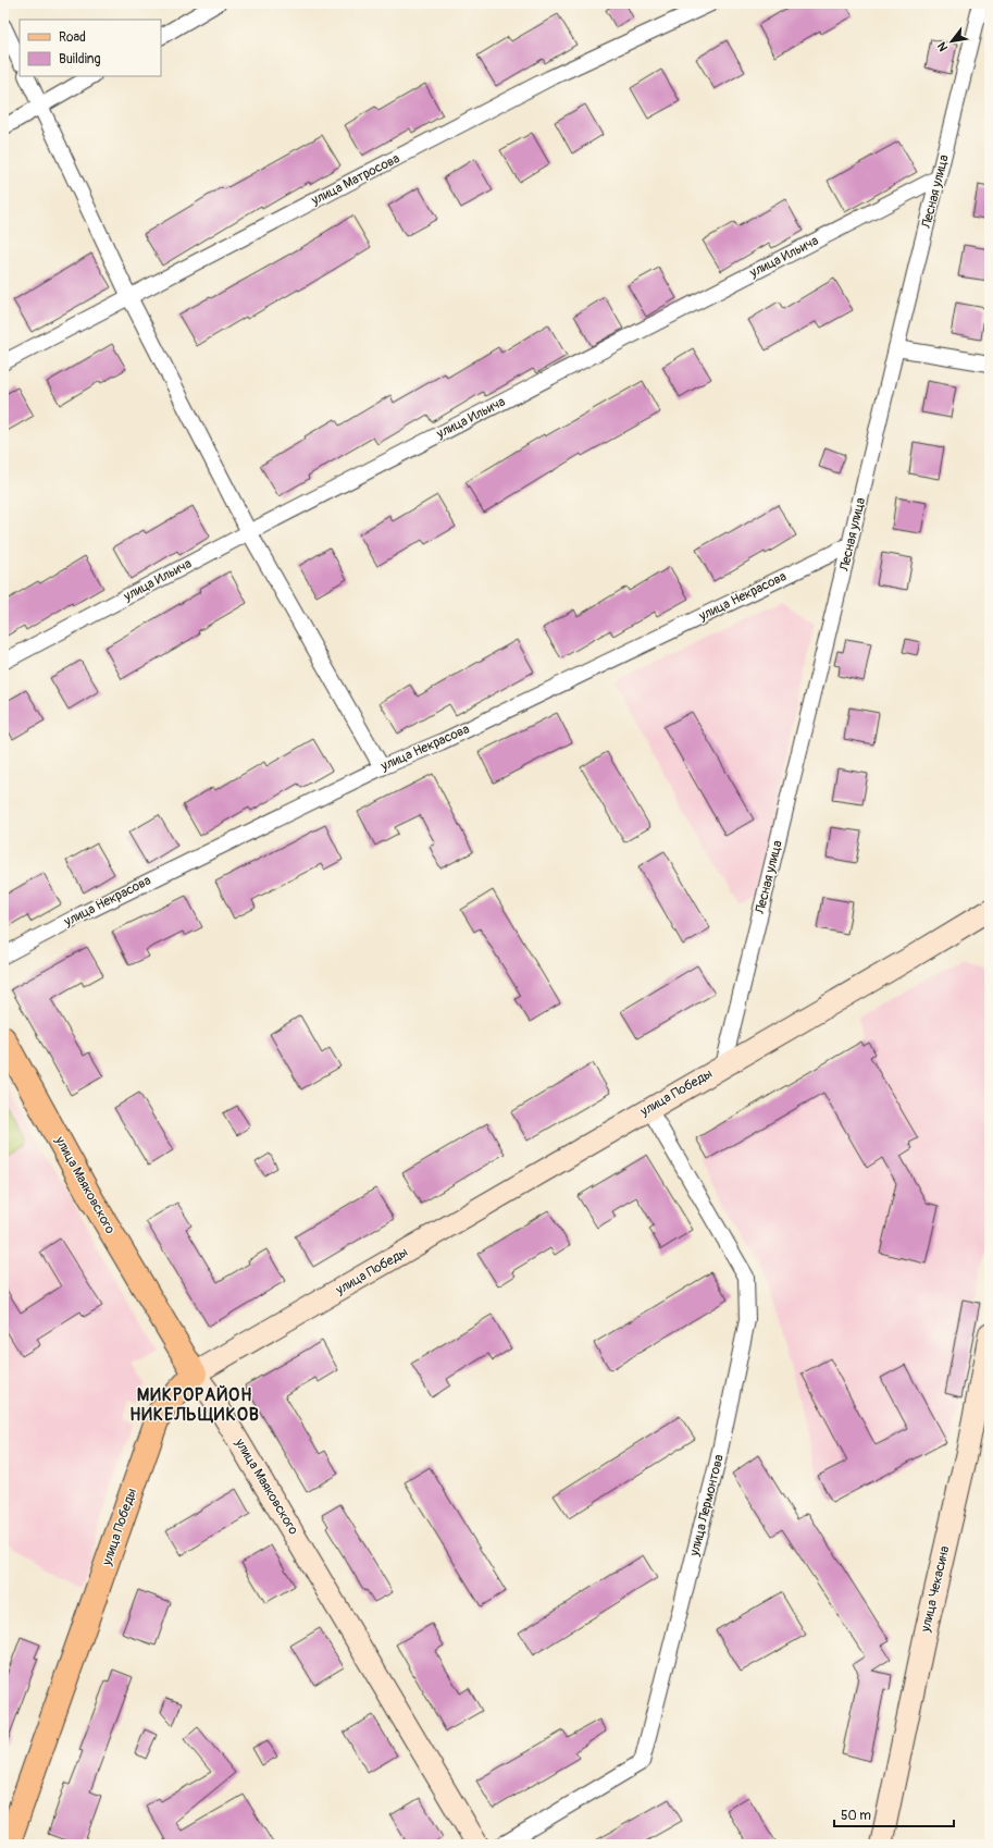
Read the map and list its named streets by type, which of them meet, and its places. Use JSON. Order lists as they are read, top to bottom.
{
  "streets": {
    "main road": ["улица Победы", "улица Маяковского"],
    "street": [
      "улица Матросова",
      "Лесная улица",
      "улица Ильича",
      "улица Некрасова",
      "улица Лермонтова",
      "улица Чекасина"
    ]
  },
  "crossings": [
    ["Лесная улица", "улица Ильича"],
    ["Лесная улица", "улица Некрасова"],
    ["Лесная улица", "улица Победы"],
    ["улица Победы", "улица Маяковского"],
    ["улица Победы", "улица Лермонтова"]
  ],
  "districts": ["МИКРОРАЙОН НИКЕЛЬЩИКОВ"],
  "legend": ["Road", "Building"],
  "scale_bar": "50 m",
  "north": "bottom left"
}
